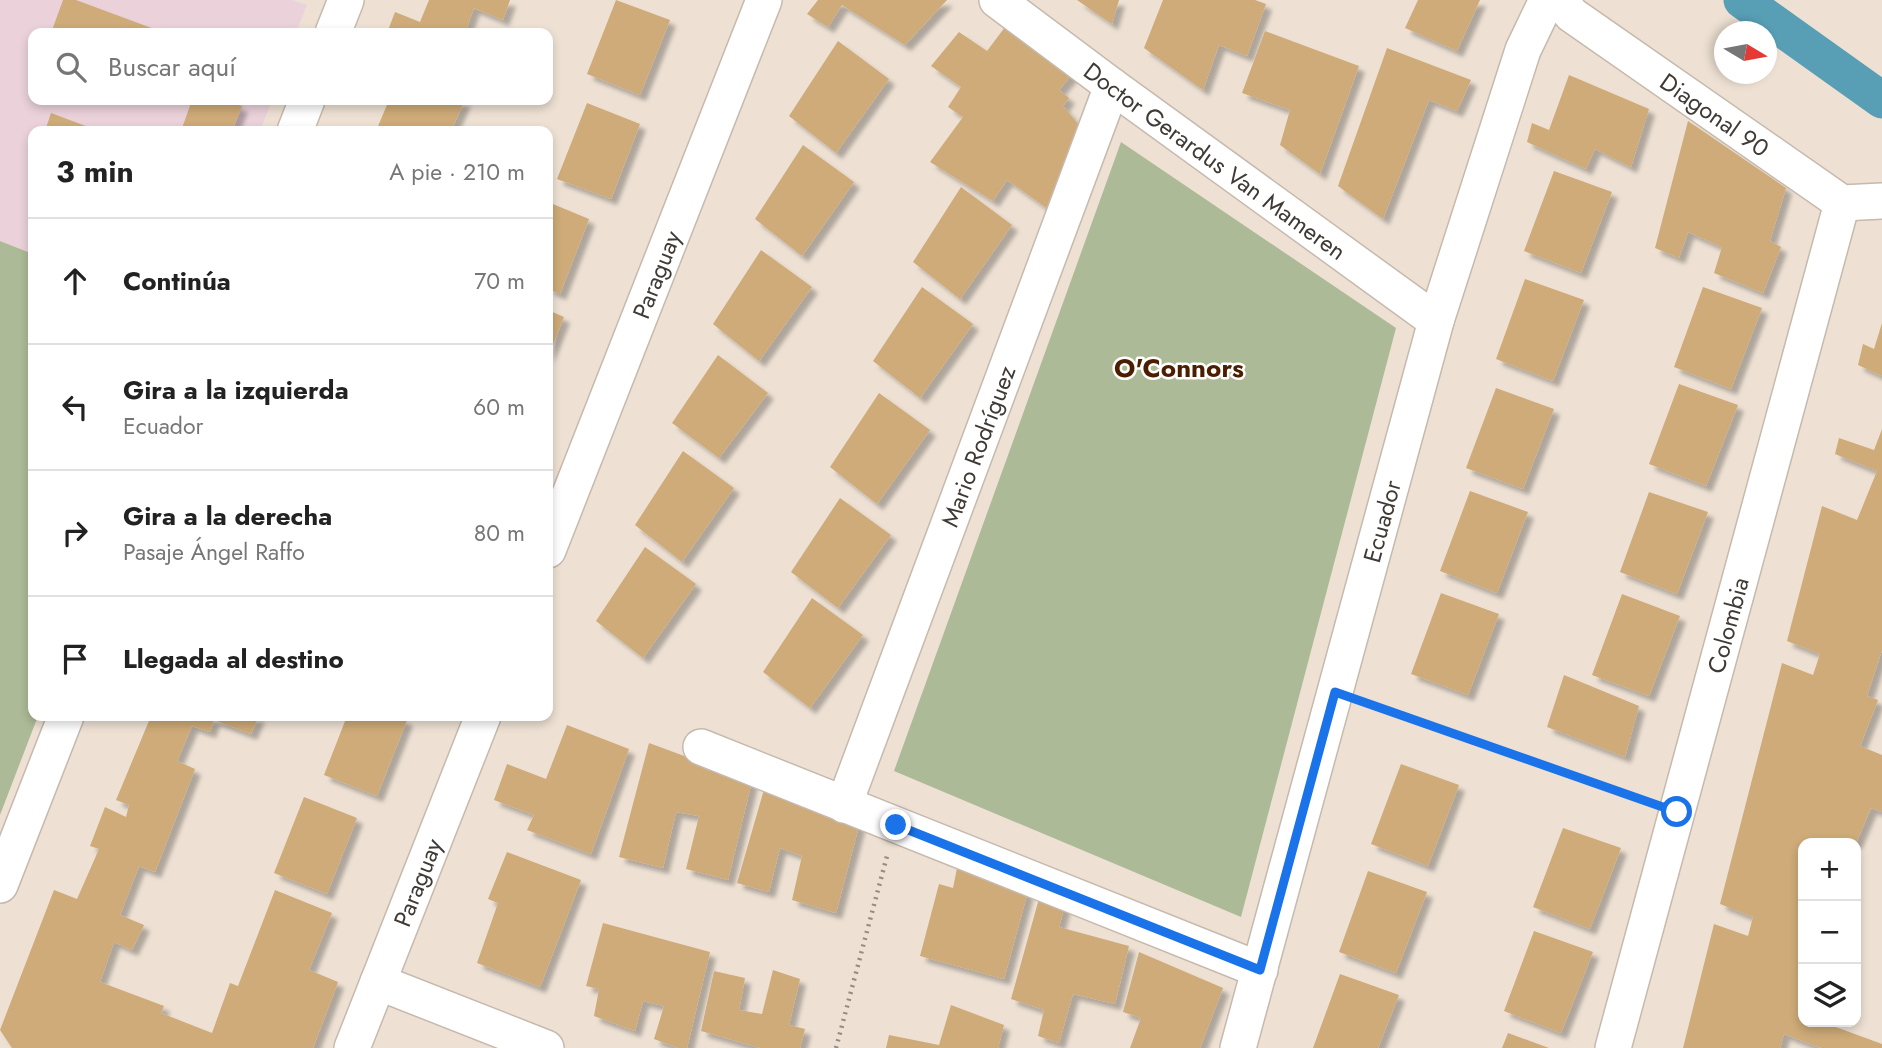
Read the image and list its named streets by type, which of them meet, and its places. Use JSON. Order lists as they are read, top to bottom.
{
  "streets": {
    "street": [
      "Diagonal 90",
      "Doctor Gerardus Van Mameren",
      "Paraguay",
      "Mario Rodríguez",
      "Ecuador",
      "Colombia"
    ]
  },
  "crossings": [
    ["Diagonal 90", "Colombia"],
    ["Doctor Gerardus Van Mameren", "Mario Rodríguez"],
    ["Doctor Gerardus Van Mameren", "Ecuador"]
  ],
  "districts": ["O'Connors"],
  "north": "right",
  "page": {
    "search": "Buscar aquí",
    "heading": ["3 min", "A pie · 210 m"],
    "list": [
      ["Continúa", "70 m"],
      ["Gira a la izquierda", "Ecuador", "60 m"],
      ["Gira a la derecha", "Pasaje Ángel Raffo", "80 m"],
      "Llegada al destino"
    ],
    "map_buttons": ["+", "−"]
  }
}
